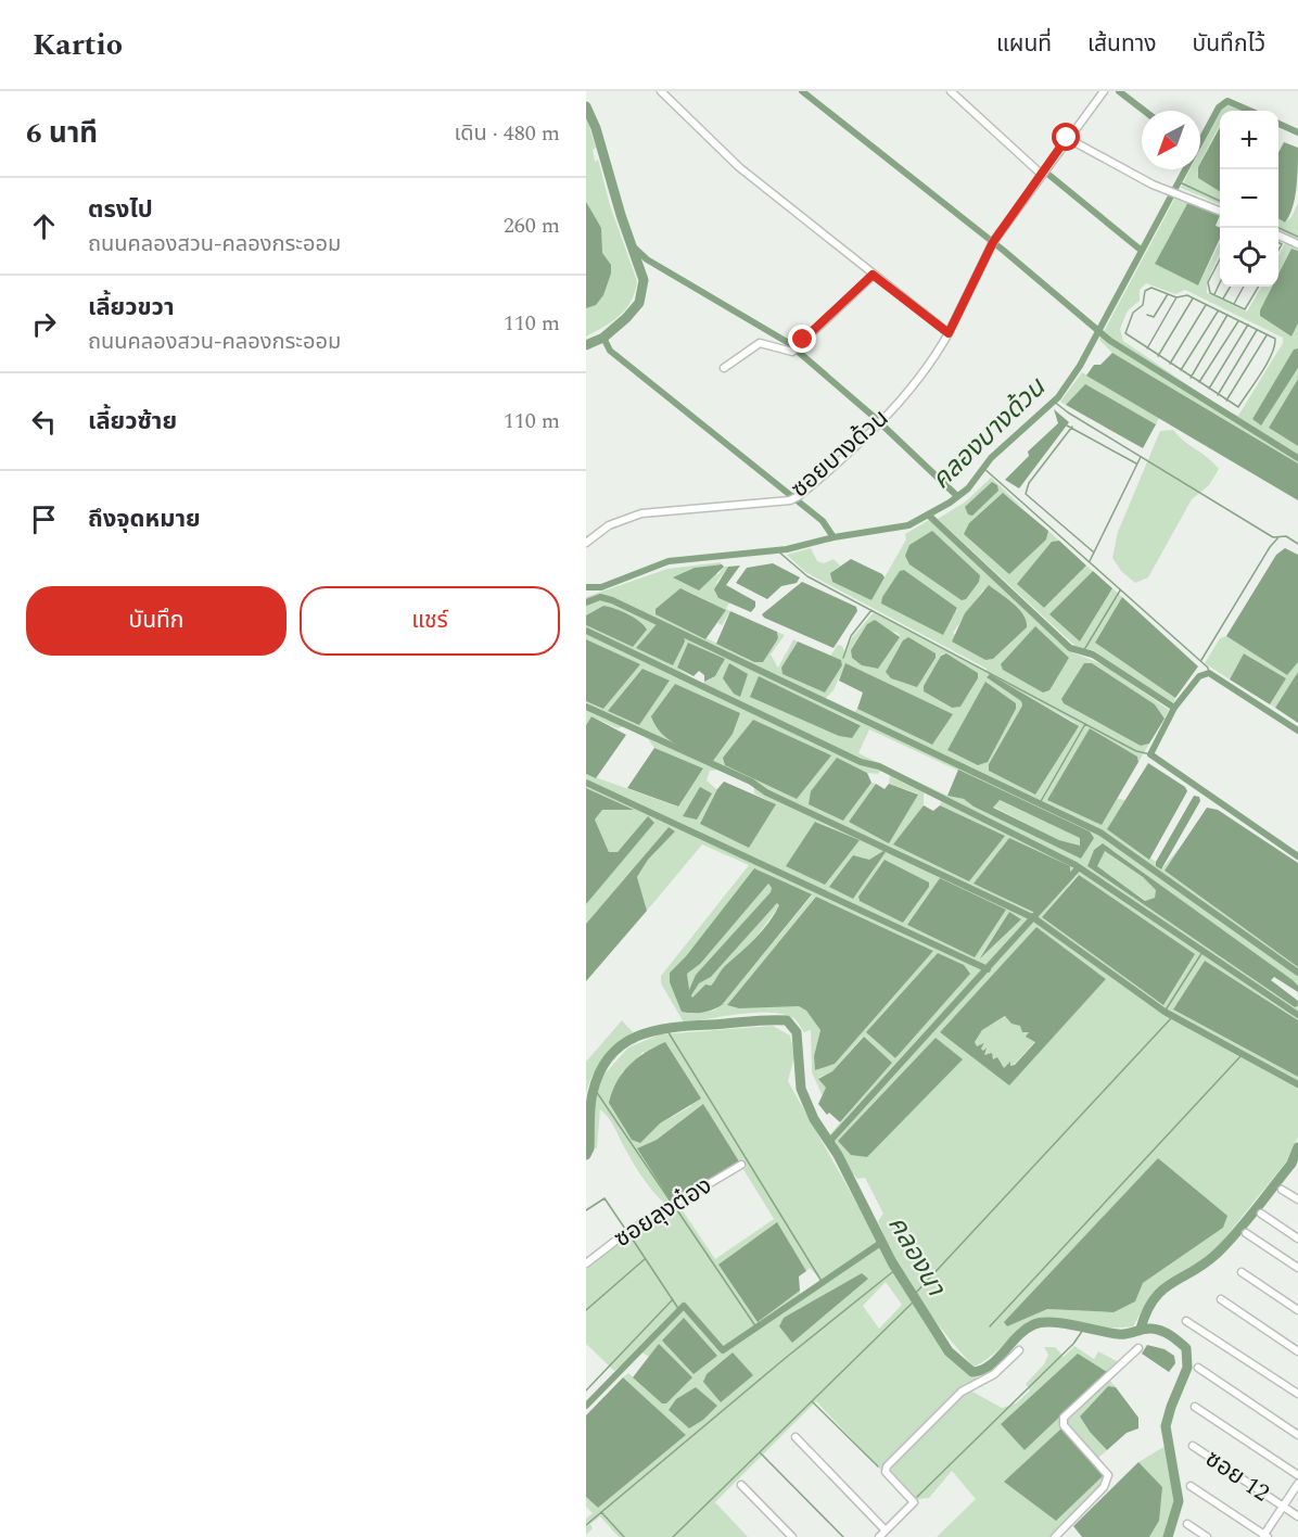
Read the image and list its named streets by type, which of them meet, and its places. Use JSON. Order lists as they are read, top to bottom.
{
  "streets": {
    "street": ["ซอยบางด้วน", "ซอยลุงต๋อง", "ซอย 12"]
  },
  "water": ["คลองบางด้วน", "คลองนา"],
  "north": "bottom left",
  "page": {
    "header": "Kartio",
    "nav": ["แผนที่", "เส้นทาง", "บันทึกไว้"],
    "heading": ["6 นาที", "เดิน · 480 m"],
    "map_buttons": ["+", "−"],
    "list": [
      ["ตรงไป", "ถนนคลองสวน-คลองกระออม", "260 m"],
      ["เลี้ยวขวา", "ถนนคลองสวน-คลองกระออม", "110 m"],
      ["เลี้ยวซ้าย", "110 m"],
      "ถึงจุดหมาย"
    ],
    "buttons": ["บันทึก", "แชร์"]
  }
}
